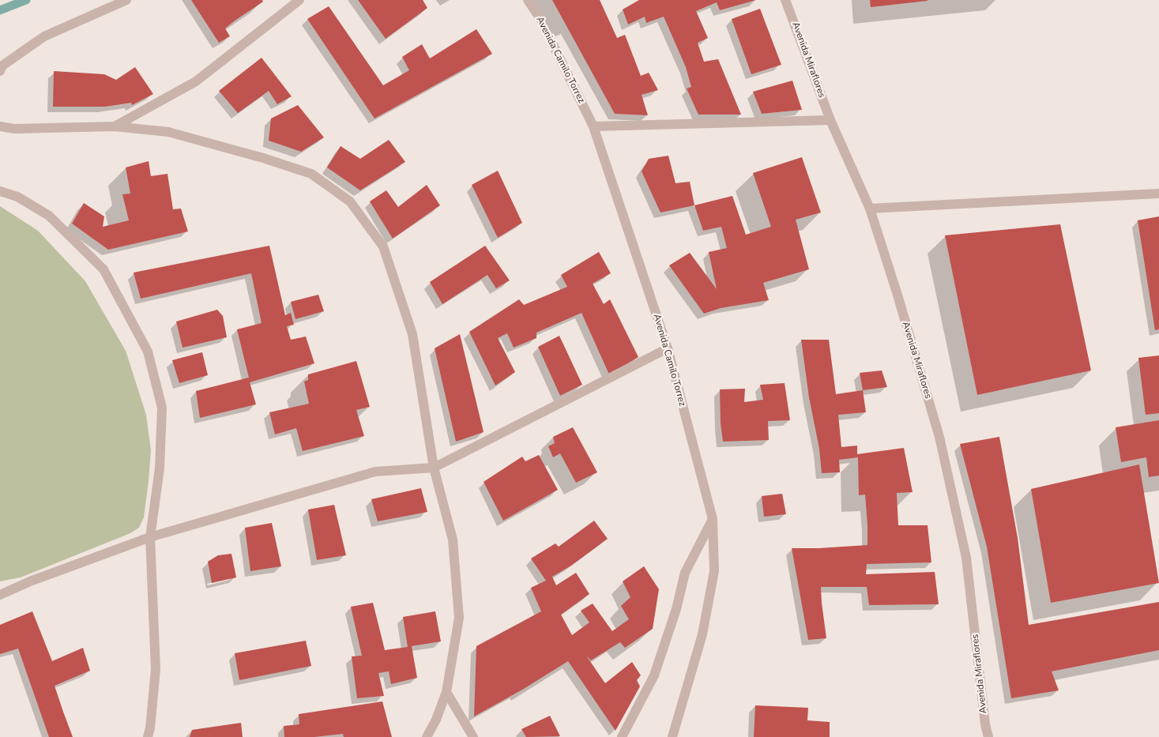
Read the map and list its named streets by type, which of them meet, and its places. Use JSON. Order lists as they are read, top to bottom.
{
  "streets": {
    "street": ["Avenida Camilo Torrez", "Avenida Miraflores"]
  }
}
